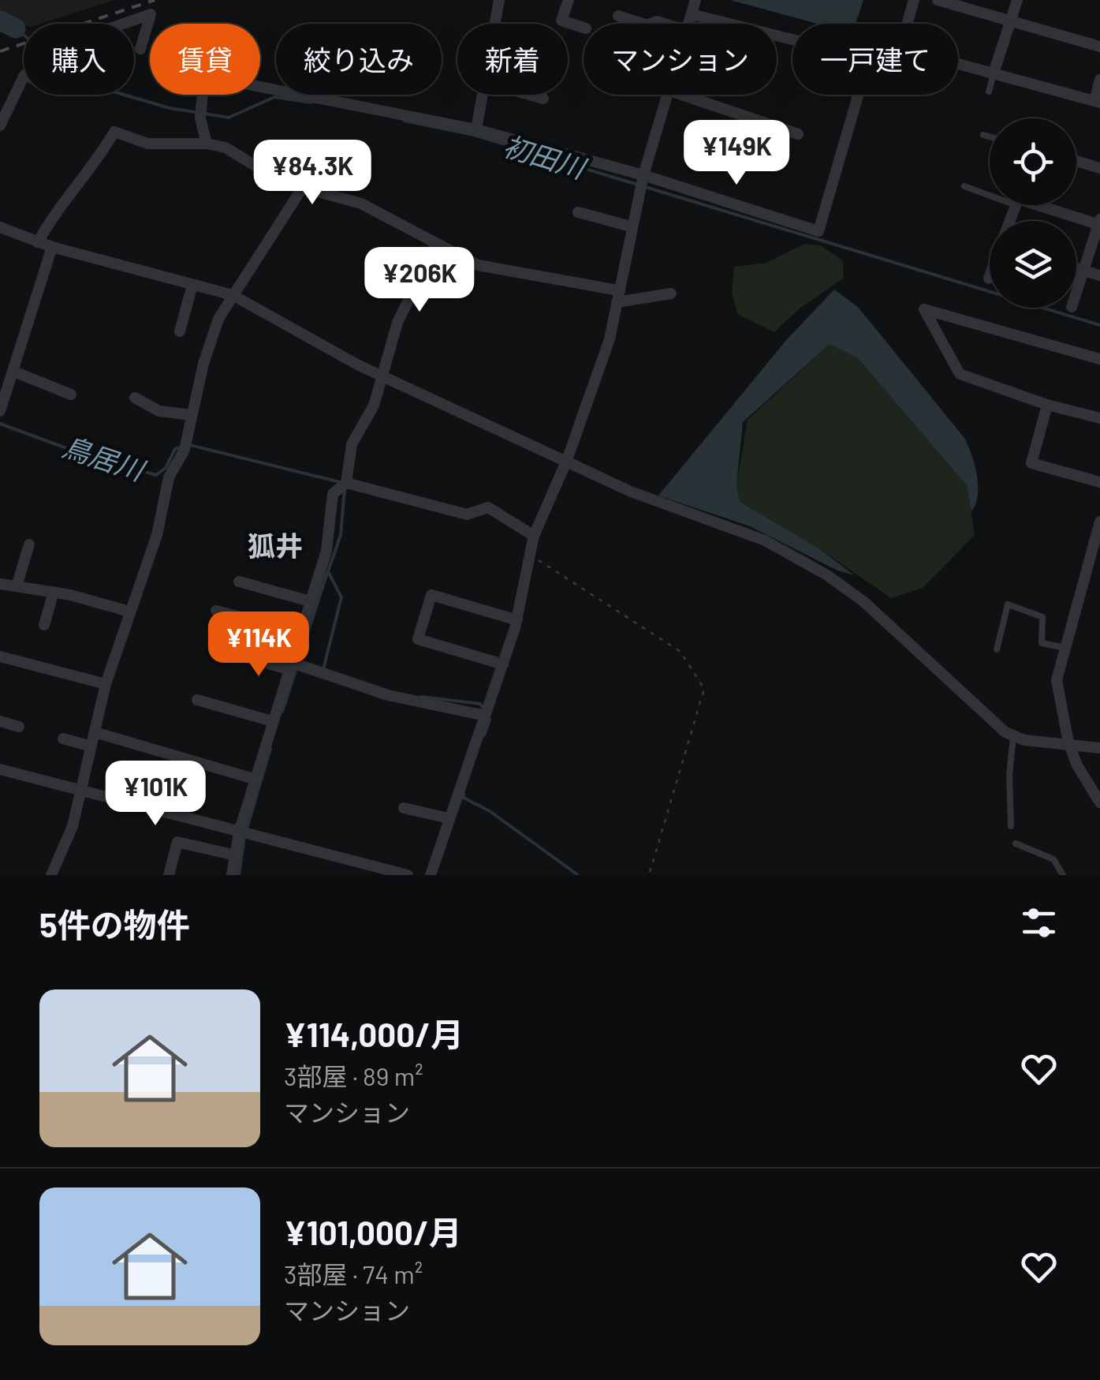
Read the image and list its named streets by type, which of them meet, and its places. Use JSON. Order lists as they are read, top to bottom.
{
  "districts": ["狐井"],
  "water": ["初田川", "鳥居川"],
  "page": {
    "chip": [
      "購入",
      "賃貸",
      "絞り込み",
      "新着",
      "マンション",
      "一戸建て"
    ],
    "price": [
      "¥149K",
      "¥84.3K",
      "¥206K",
      "¥114K",
      "¥101K"
    ],
    "heading": "5件の物件",
    "list": [
      {
        "name": "¥114,000/月",
        "note": "3部屋 · 89 m² · マンション"
      },
      {
        "name": "¥101,000/月",
        "note": "3部屋 · 74 m² · マンション"
      }
    ]
  }
}
